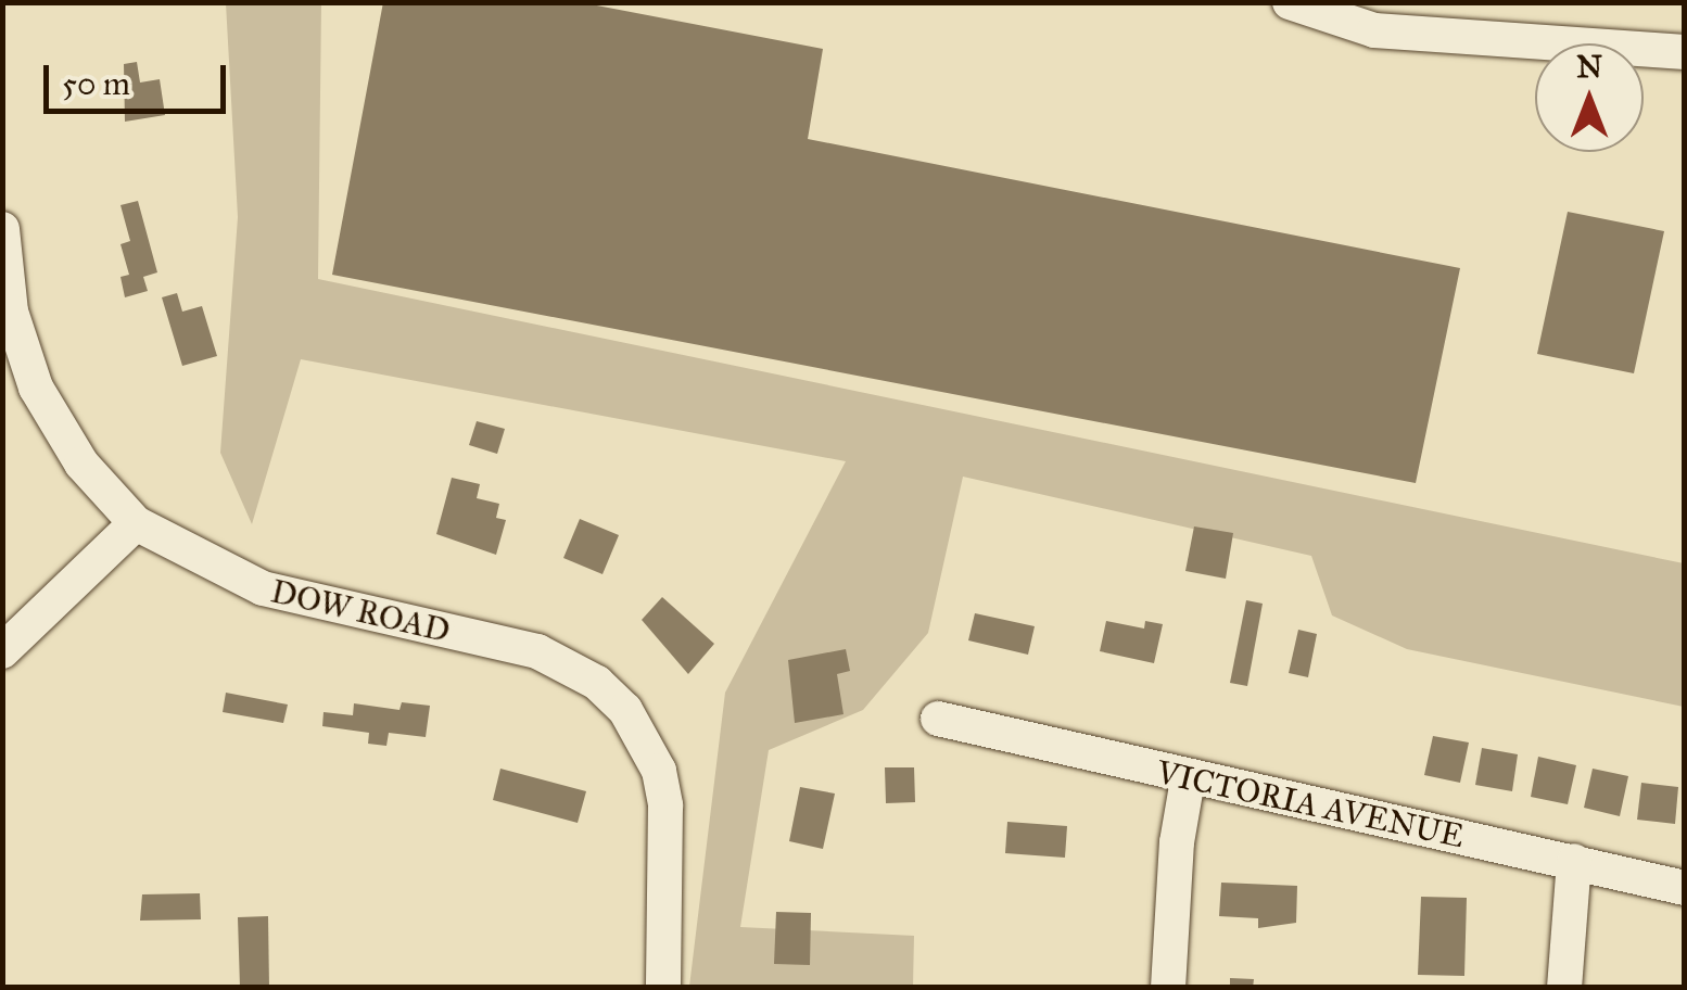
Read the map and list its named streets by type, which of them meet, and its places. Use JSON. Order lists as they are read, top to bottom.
{
  "streets": {
    "street": ["DOW ROAD", "VICTORIA AVENUE"]
  },
  "scale_bar": "50 m",
  "north": "top"
}
